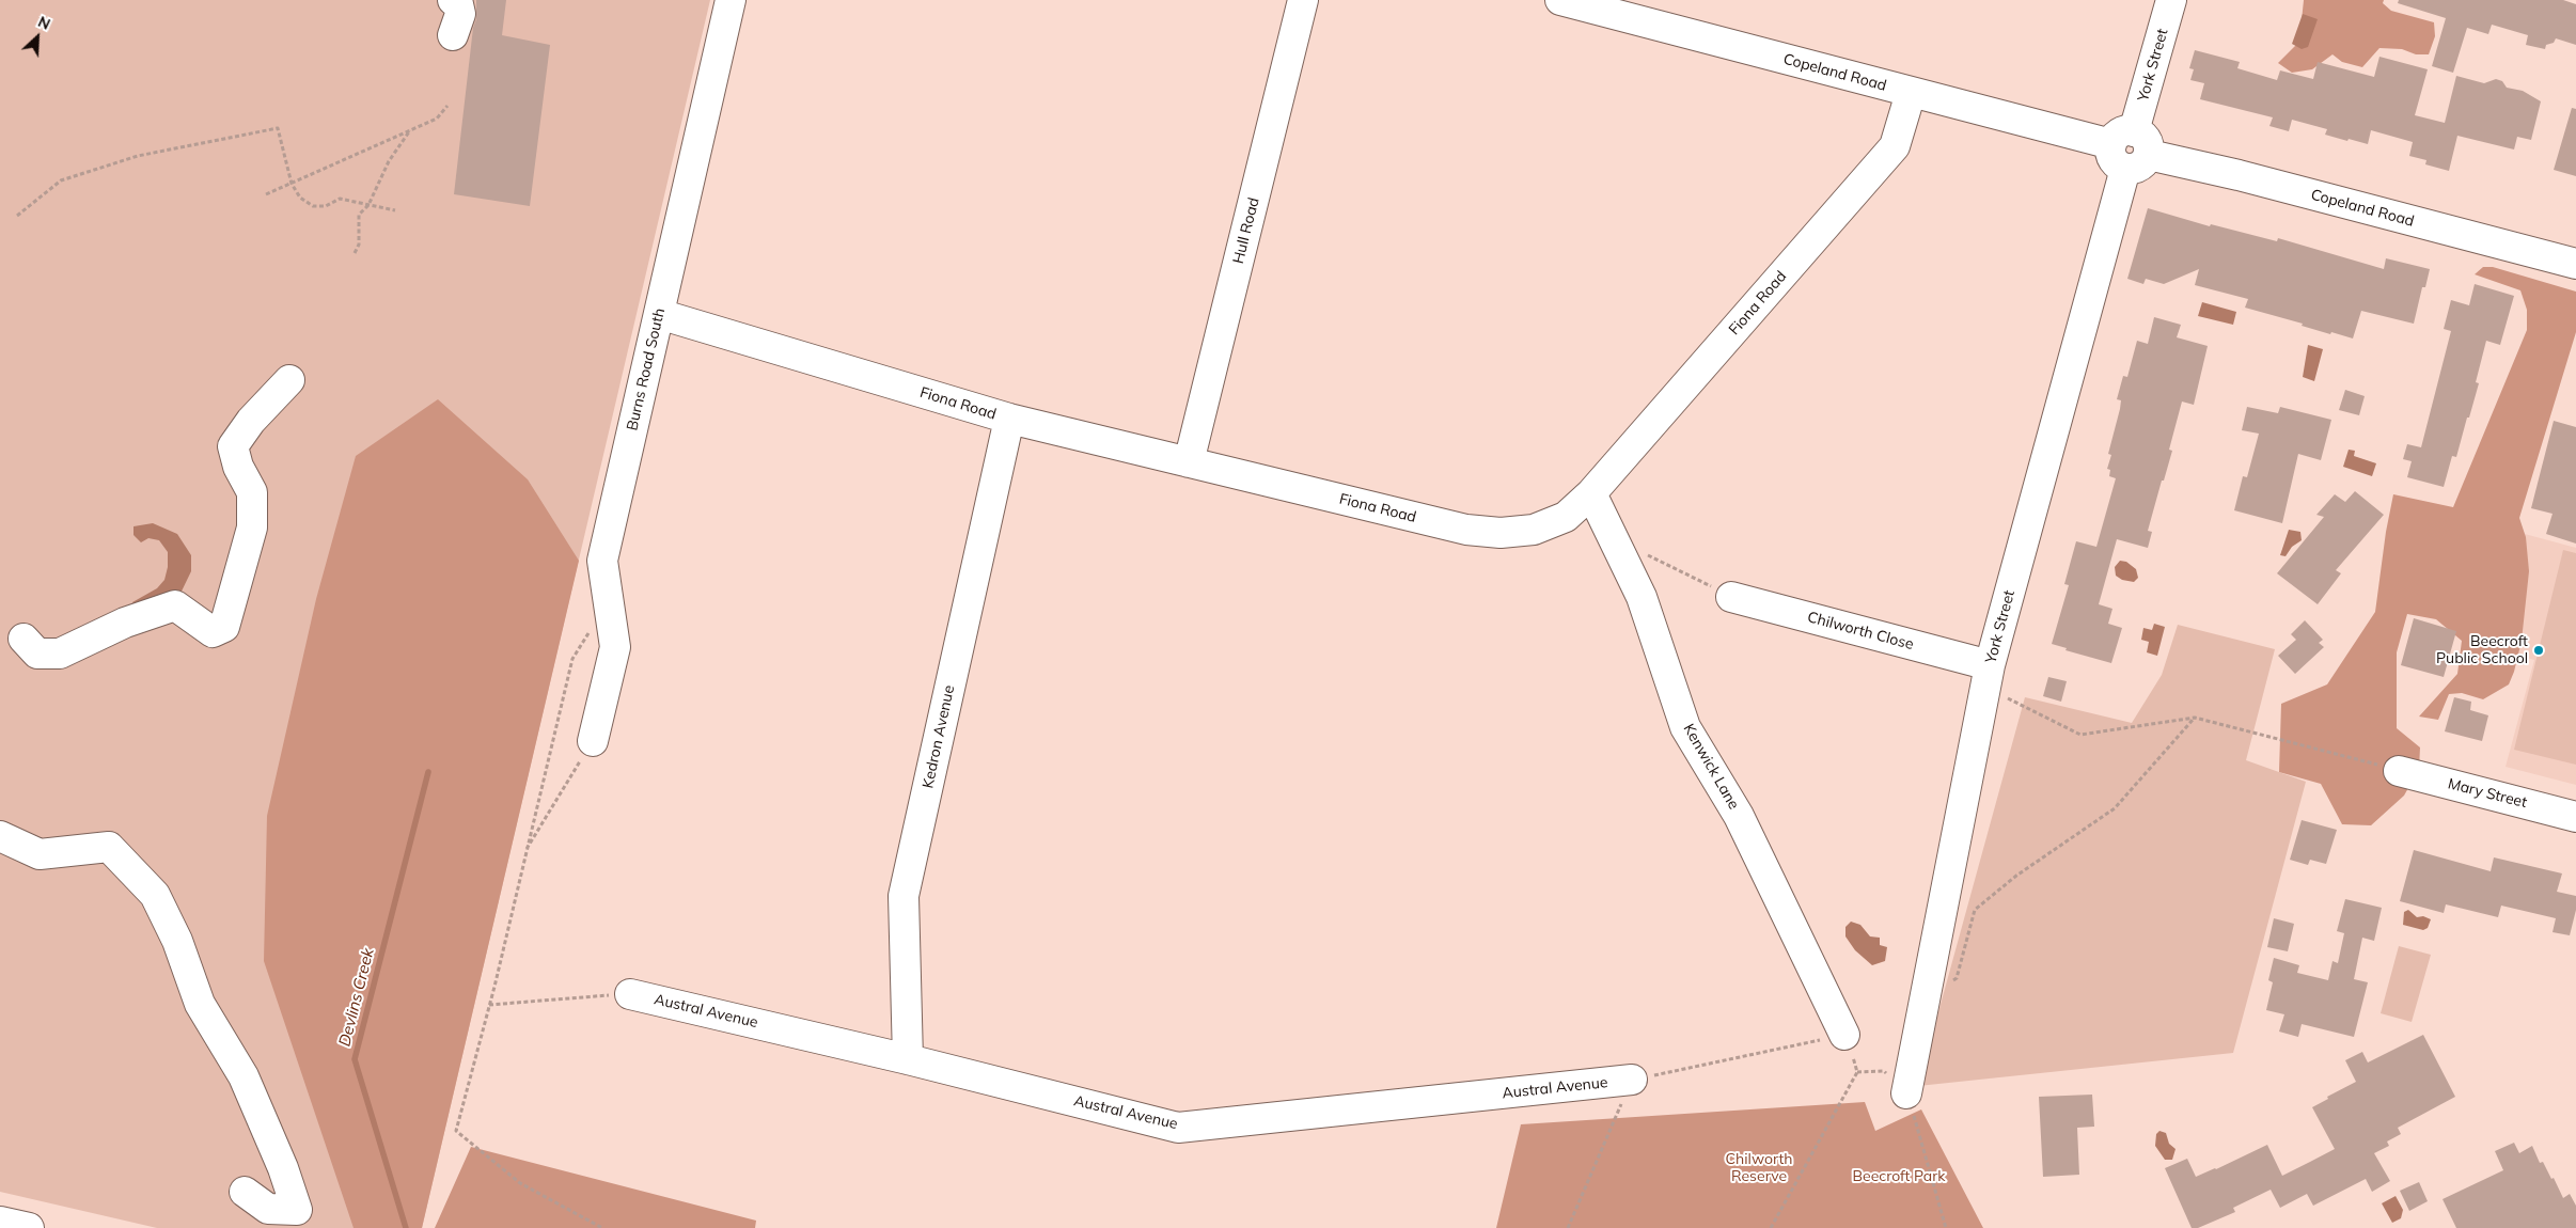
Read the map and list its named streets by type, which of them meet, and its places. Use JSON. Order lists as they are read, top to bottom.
{
  "streets": {
    "main road": [
      "York Street",
      "Copeland Road",
      "Hull Road",
      "Fiona Road",
      "Burns Road South",
      "Chilworth Close",
      "Kedron Avenue",
      "Kenwick Lane",
      "Mary Street",
      "Austral Avenue"
    ]
  },
  "crossings": [
    ["York Street", "Copeland Road"],
    ["York Street", "Chilworth Close"],
    ["Copeland Road", "Fiona Road"],
    ["Hull Road", "Fiona Road"],
    ["Fiona Road", "Burns Road South"],
    ["Fiona Road", "Kedron Avenue"],
    ["Fiona Road", "Kenwick Lane"],
    ["Kedron Avenue", "Austral Avenue"]
  ],
  "water": ["Devlins Creek"],
  "parks": ["Chilworth Reserve", "Beecroft Park"],
  "places": ["Beecroft Public School"],
  "north": "top right"
}
